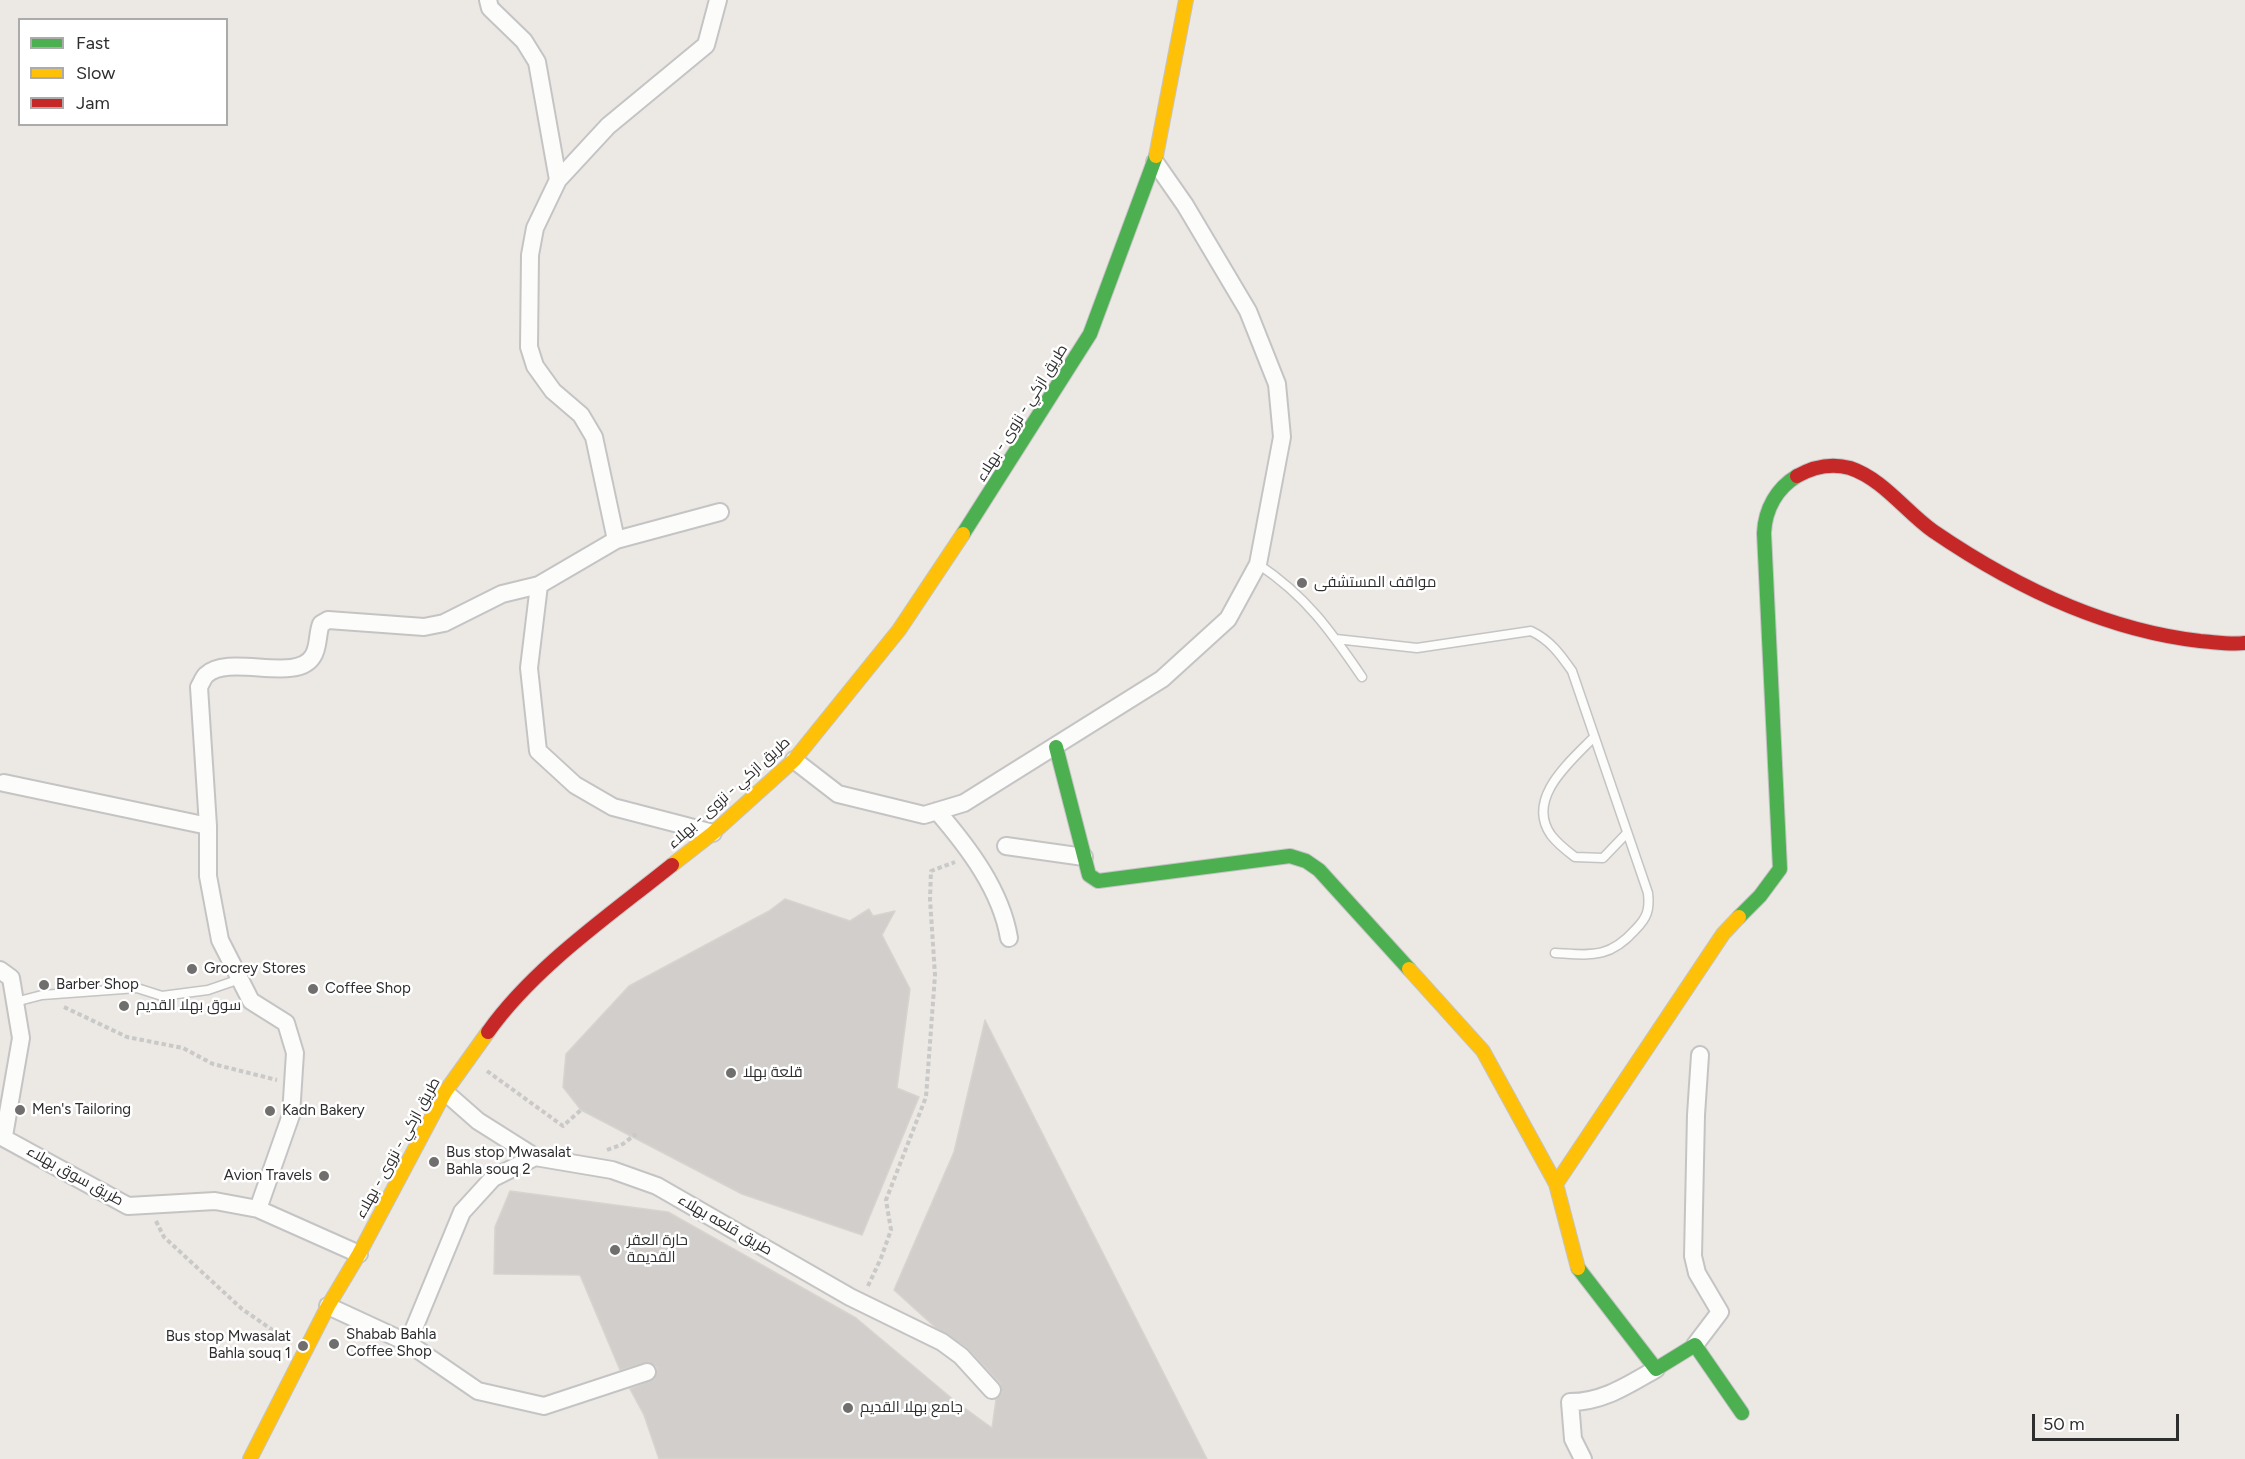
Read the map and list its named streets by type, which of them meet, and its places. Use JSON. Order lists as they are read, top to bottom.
{
  "streets": {
    "street": ["طريق ازكي - نزوى - بهلاء", "طريق سوق بهلاء", "طريق قلعه بهلاء"]
  },
  "crossings": [
    ["طريق ازكي - نزوى - بهلاء", "طريق سوق بهلاء"],
    ["طريق ازكي - نزوى - بهلاء", "طريق قلعه بهلاء"]
  ],
  "places": [
    "مواقف المستشفى",
    "Grocrey Stores",
    "Barber Shop",
    "Coffee Shop",
    "سوق بهلا القديم",
    "قلعة بهلا",
    "Men's Tailoring",
    "Kadn Bakery",
    "Bus stop Mwasalat Bahla souq 2",
    "Avion Travels",
    "حارة العقر القديمة",
    "Shabab Bahla Coffee Shop",
    "Bus stop Mwasalat Bahla souq 1",
    "جامع بهلا القديم"
  ],
  "legend": ["Fast", "Slow", "Jam"],
  "scale_bar": "50 m"
}
